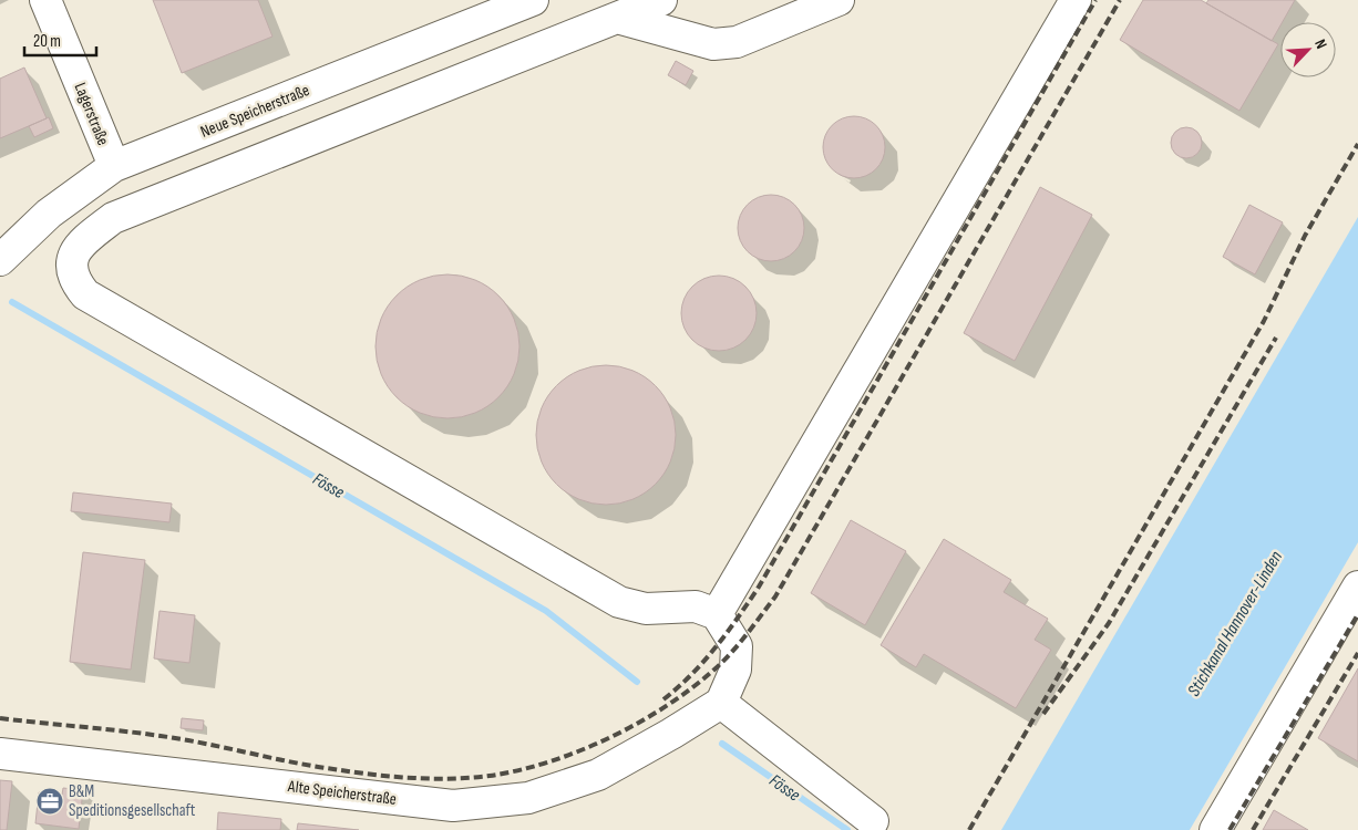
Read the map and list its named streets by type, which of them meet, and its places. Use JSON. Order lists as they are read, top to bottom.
{
  "streets": {
    "street": ["Neue Speicherstraße", "Lagerstraße", "Alte Speicherstraße"]
  },
  "crossings": [
    ["Neue Speicherstraße", "Lagerstraße"]
  ],
  "water": ["Fösse", "Stichkanal Hannover-Linden"],
  "places": {
    "office": ["B&M Speditionsgesellschaft"]
  },
  "scale_bar": "20 m",
  "north": "top right"
}
